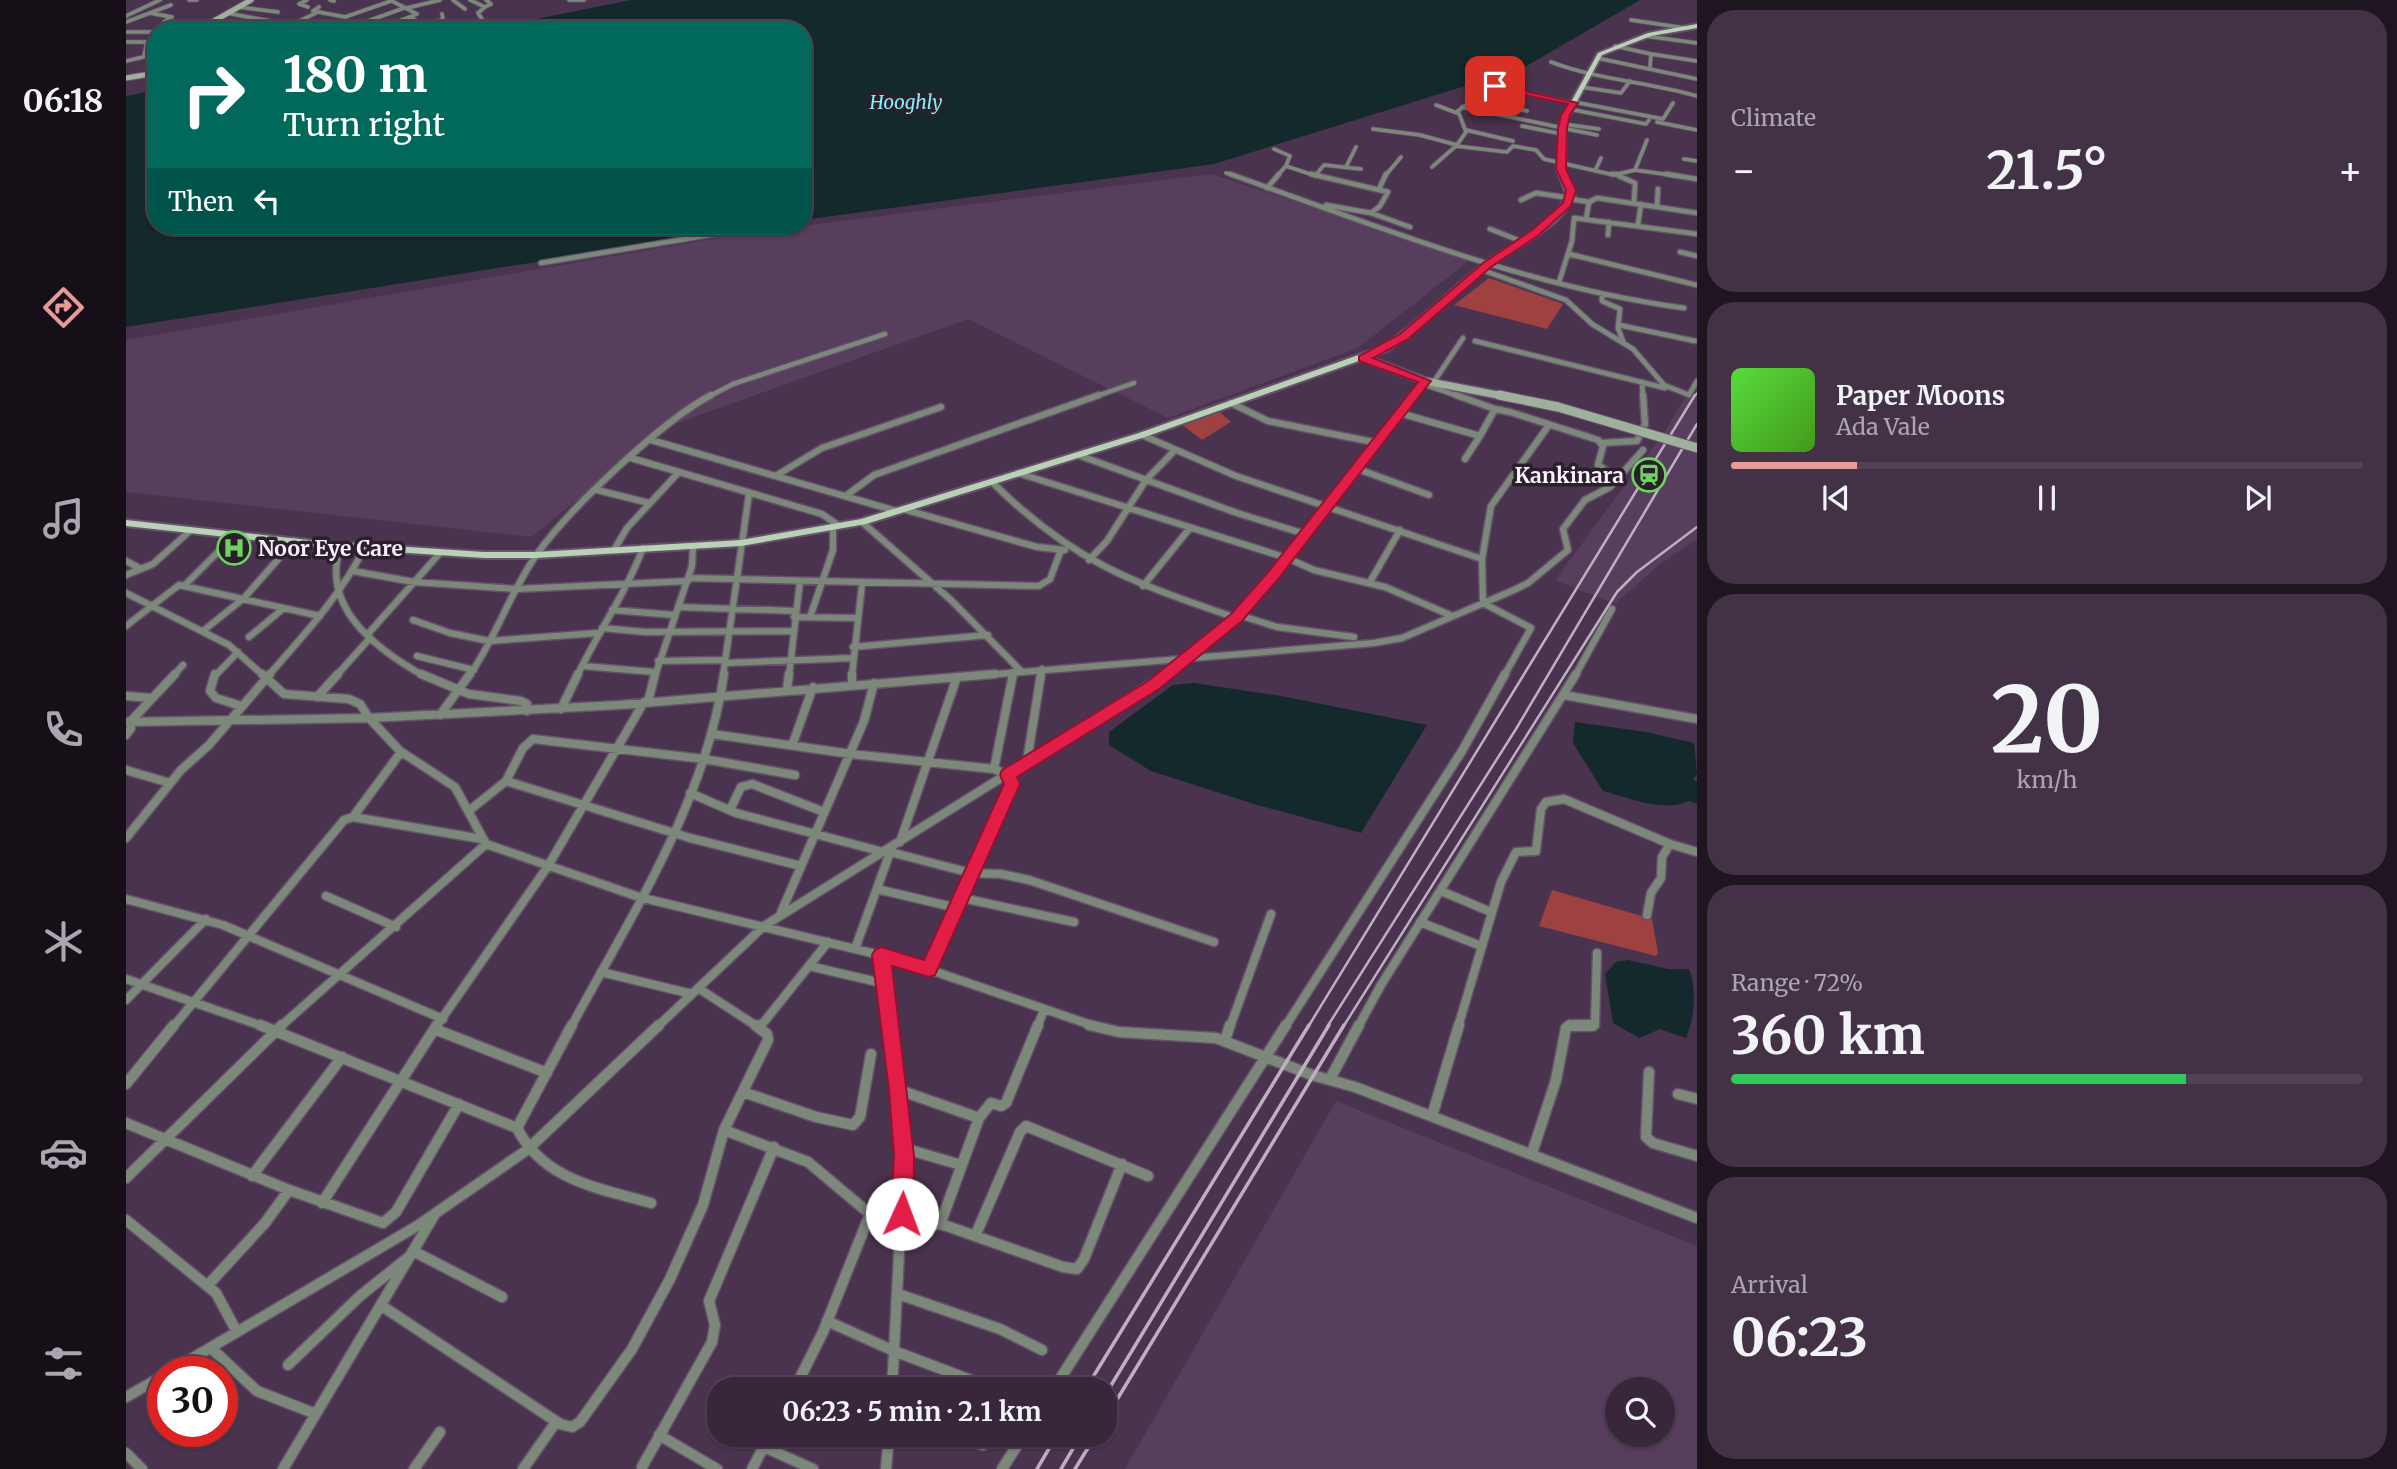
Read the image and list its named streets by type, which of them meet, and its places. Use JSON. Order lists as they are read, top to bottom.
{
  "water": ["Hooghly"],
  "places": {
    "station": ["Kankinara"],
    "hospital": ["Noor Eye Care"]
  },
  "page": {
    "tabs": "06:18",
    "tile": [
      "Climate",
      ["20", "km/h"],
      ["Range · 72%", "360 km"],
      ["Arrival", "06:23"]
    ],
    "turn": ["180 m", "Turn right"],
    "heat": ["−", "21.5°", "+"],
    "then": "Then",
    "song": ["Paper Moons", "Ada Vale"],
    "limit": "30",
    "trip": "06:23 · 5 min · 2.1 km"
  }
}
